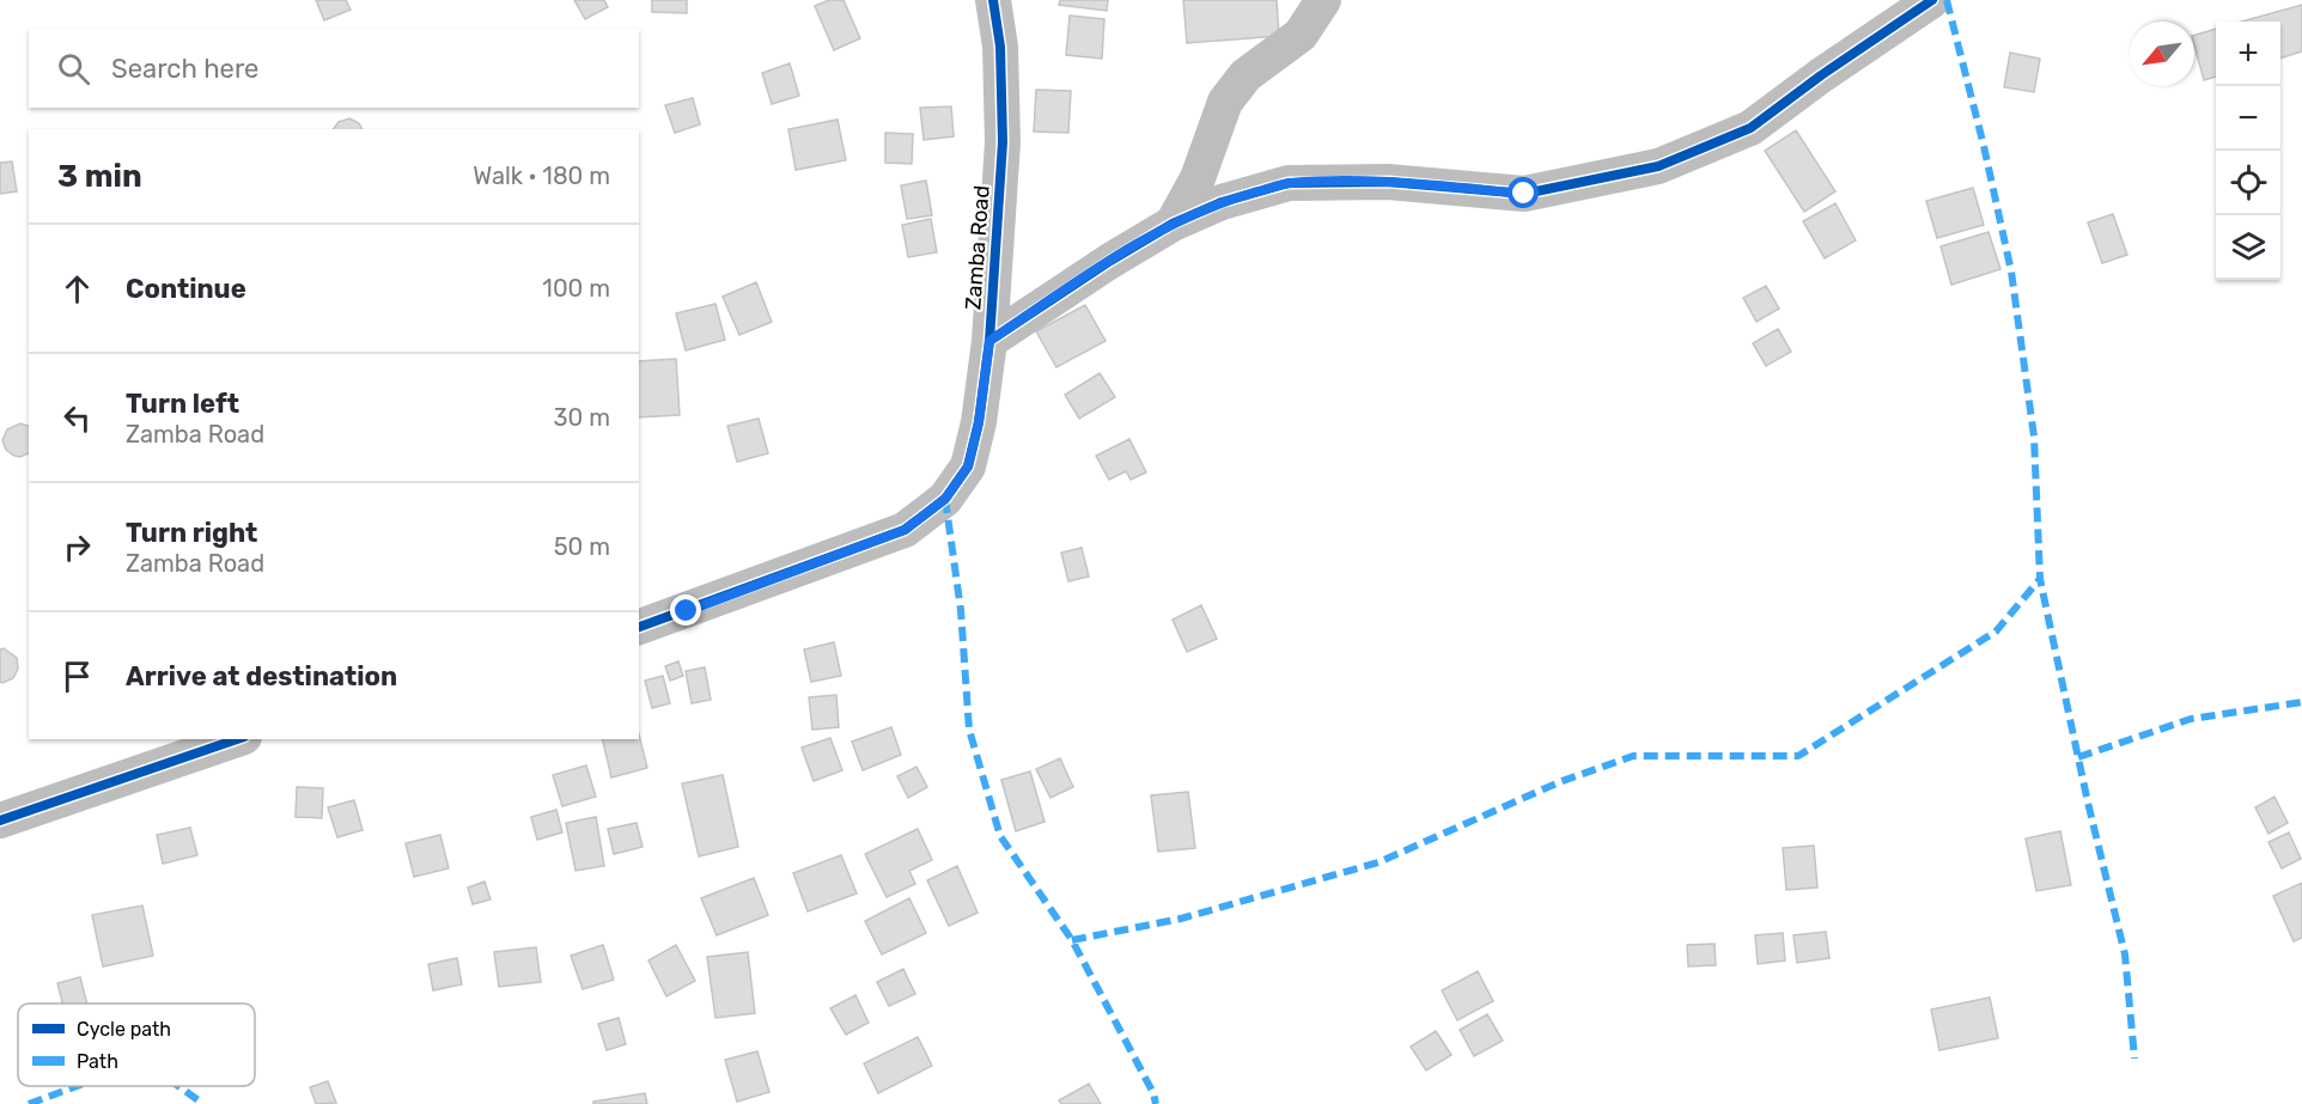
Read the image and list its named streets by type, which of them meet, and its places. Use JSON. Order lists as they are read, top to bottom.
{
  "streets": {
    "street": ["Zamba Road"]
  },
  "legend": ["Cycle path", "Path"],
  "north": "bottom left",
  "page": {
    "map_buttons": ["+", "−"],
    "search": "Search here",
    "heading": ["3 min", "Walk · 180 m"],
    "list": [
      ["Continue", "100 m"],
      ["Turn left", "Zamba Road", "30 m"],
      ["Turn right", "Zamba Road", "50 m"],
      "Arrive at destination"
    ]
  }
}
